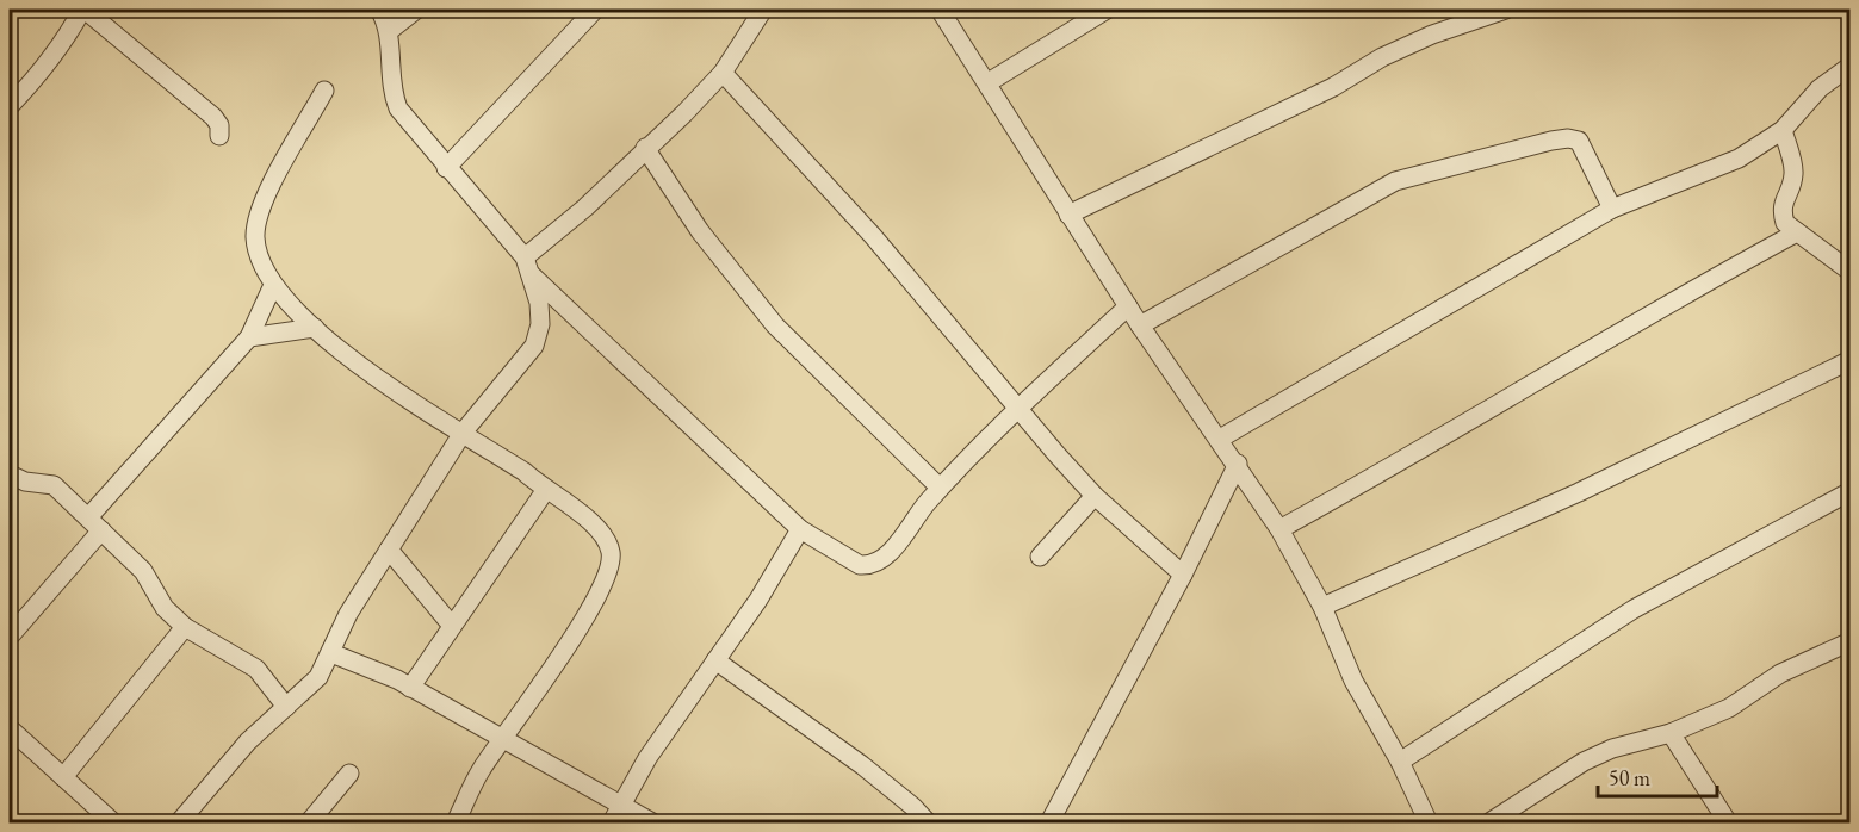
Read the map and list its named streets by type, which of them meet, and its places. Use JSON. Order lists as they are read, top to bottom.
{
  "scale_bar": "50 m"
}
